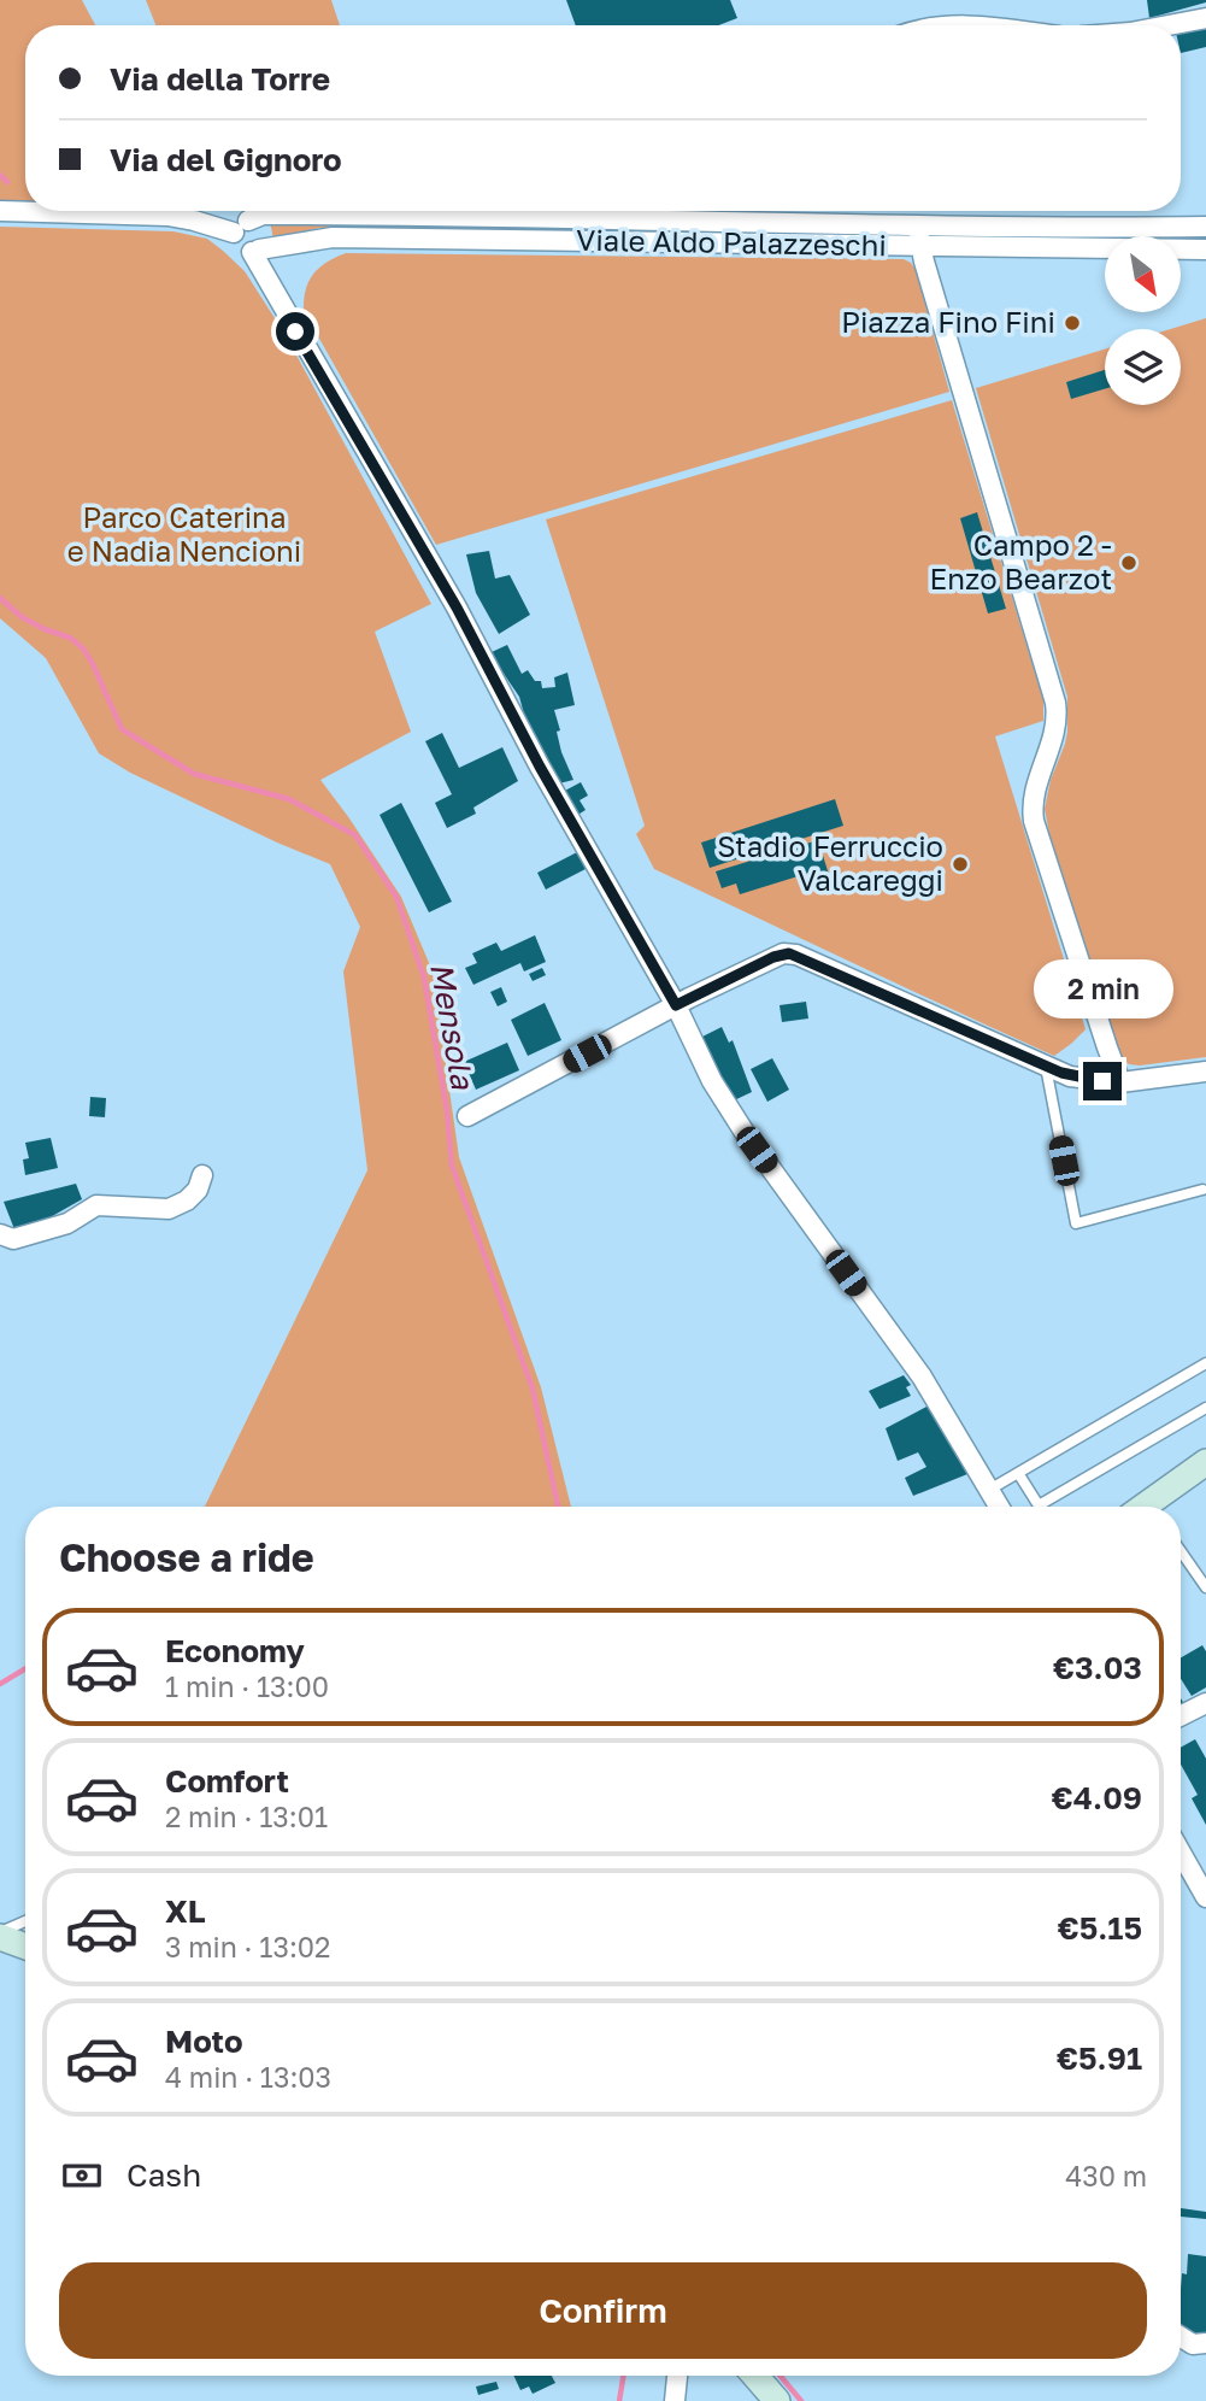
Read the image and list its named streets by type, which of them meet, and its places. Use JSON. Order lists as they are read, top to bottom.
{
  "streets": {
    "street": ["Viale Aldo Palazzeschi"]
  },
  "water": ["Mensola"],
  "parks": ["Parco Caterina e Nadia Nencioni"],
  "places": ["Piazza Fino Fini", "Campo 2 - Enzo Bearzot", "Stadio Ferruccio Valcareggi"],
  "north": "bottom right",
  "page": {
    "banner": ["Via della Torre", "Via del Gignoro"],
    "bubble": "2 min",
    "heading": "Choose a ride",
    "list": [
      {
        "name": "Economy",
        "note": "1 min · 13:00",
        "value": "€3.03"
      },
      {
        "name": "Comfort",
        "note": "2 min · 13:01",
        "value": "€4.09"
      },
      {
        "name": "XL",
        "note": "3 min · 13:02",
        "value": "€5.15"
      },
      {
        "name": "Moto",
        "note": "4 min · 13:03",
        "value": "€5.91"
      }
    ],
    "pay": ["Cash", "430 m"],
    "buttons": "Confirm"
  }
}
